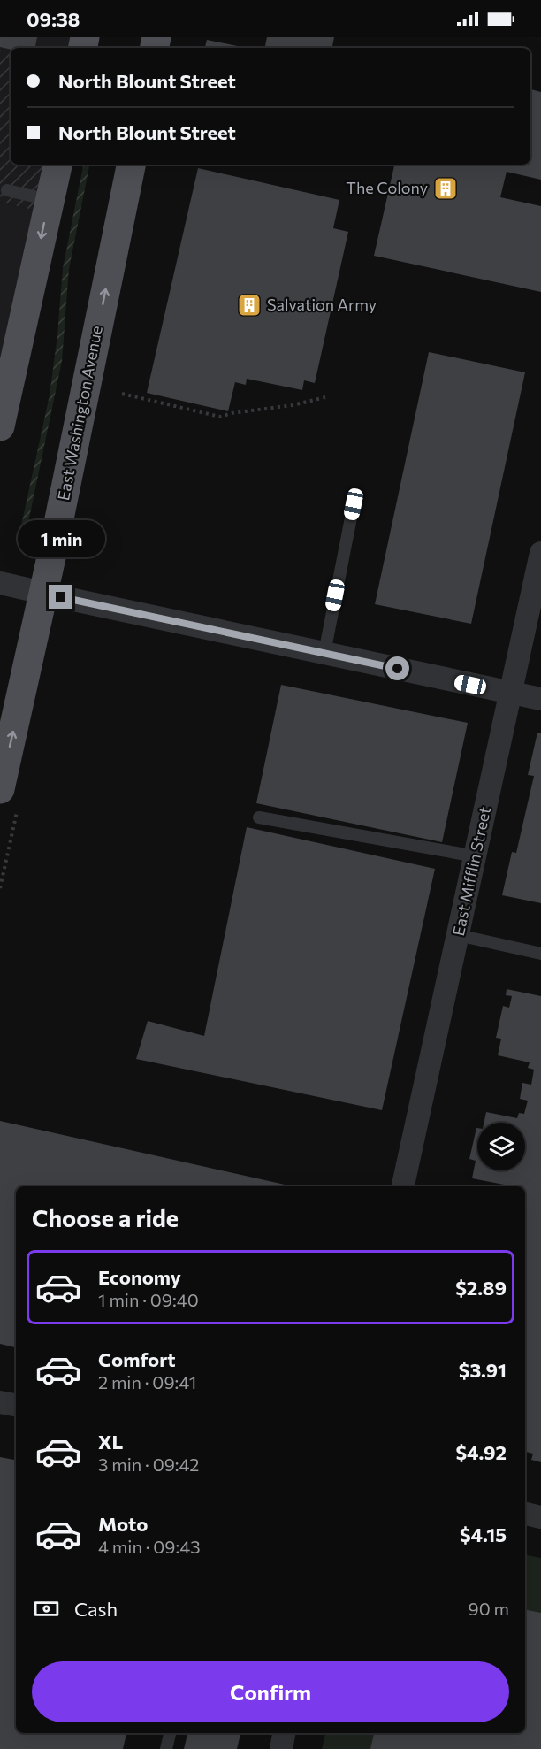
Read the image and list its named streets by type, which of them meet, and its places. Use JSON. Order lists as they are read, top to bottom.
{
  "streets": {
    "main road": ["East Washington Avenue"],
    "street": ["East Mifflin Street"]
  },
  "places": {
    "building": ["The Colony", "Salvation Army"]
  },
  "page": {
    "status": "09:38",
    "banner": ["North Blount Street", "North Blount Street"],
    "bubble": "1 min",
    "heading": "Choose a ride",
    "list": [
      {
        "name": "Economy",
        "note": "1 min · 09:40",
        "value": "$2.89"
      },
      {
        "name": "Comfort",
        "note": "2 min · 09:41",
        "value": "$3.91"
      },
      {
        "name": "XL",
        "note": "3 min · 09:42",
        "value": "$4.92"
      },
      {
        "name": "Moto",
        "note": "4 min · 09:43",
        "value": "$4.15"
      }
    ],
    "pay": ["Cash", "90 m"],
    "buttons": "Confirm"
  }
}
